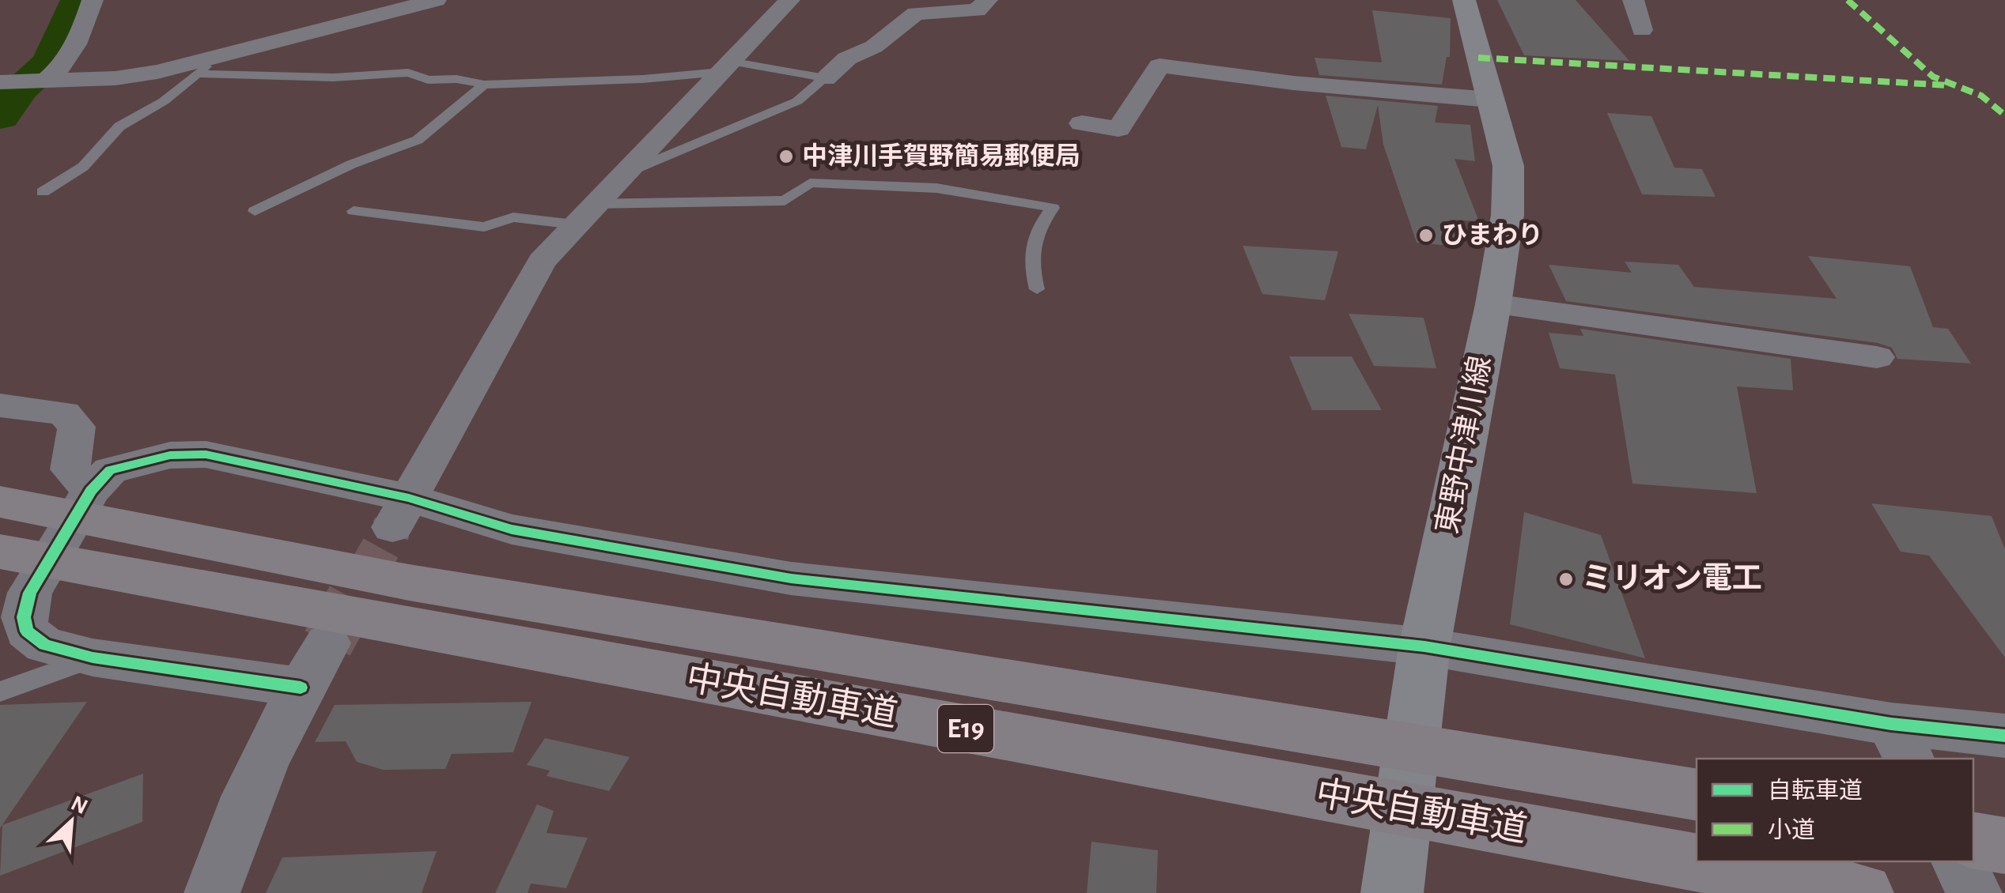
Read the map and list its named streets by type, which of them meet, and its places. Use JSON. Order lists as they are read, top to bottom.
{
  "streets": {
    "highway": ["中央自動車道", "E19"],
    "main road": ["東野中津川線"]
  },
  "places": ["中津川手賀野簡易郵便局", "ひまわり", "ミリオン電工"],
  "legend": ["自転車道", "小道"],
  "north": "top right"
}
